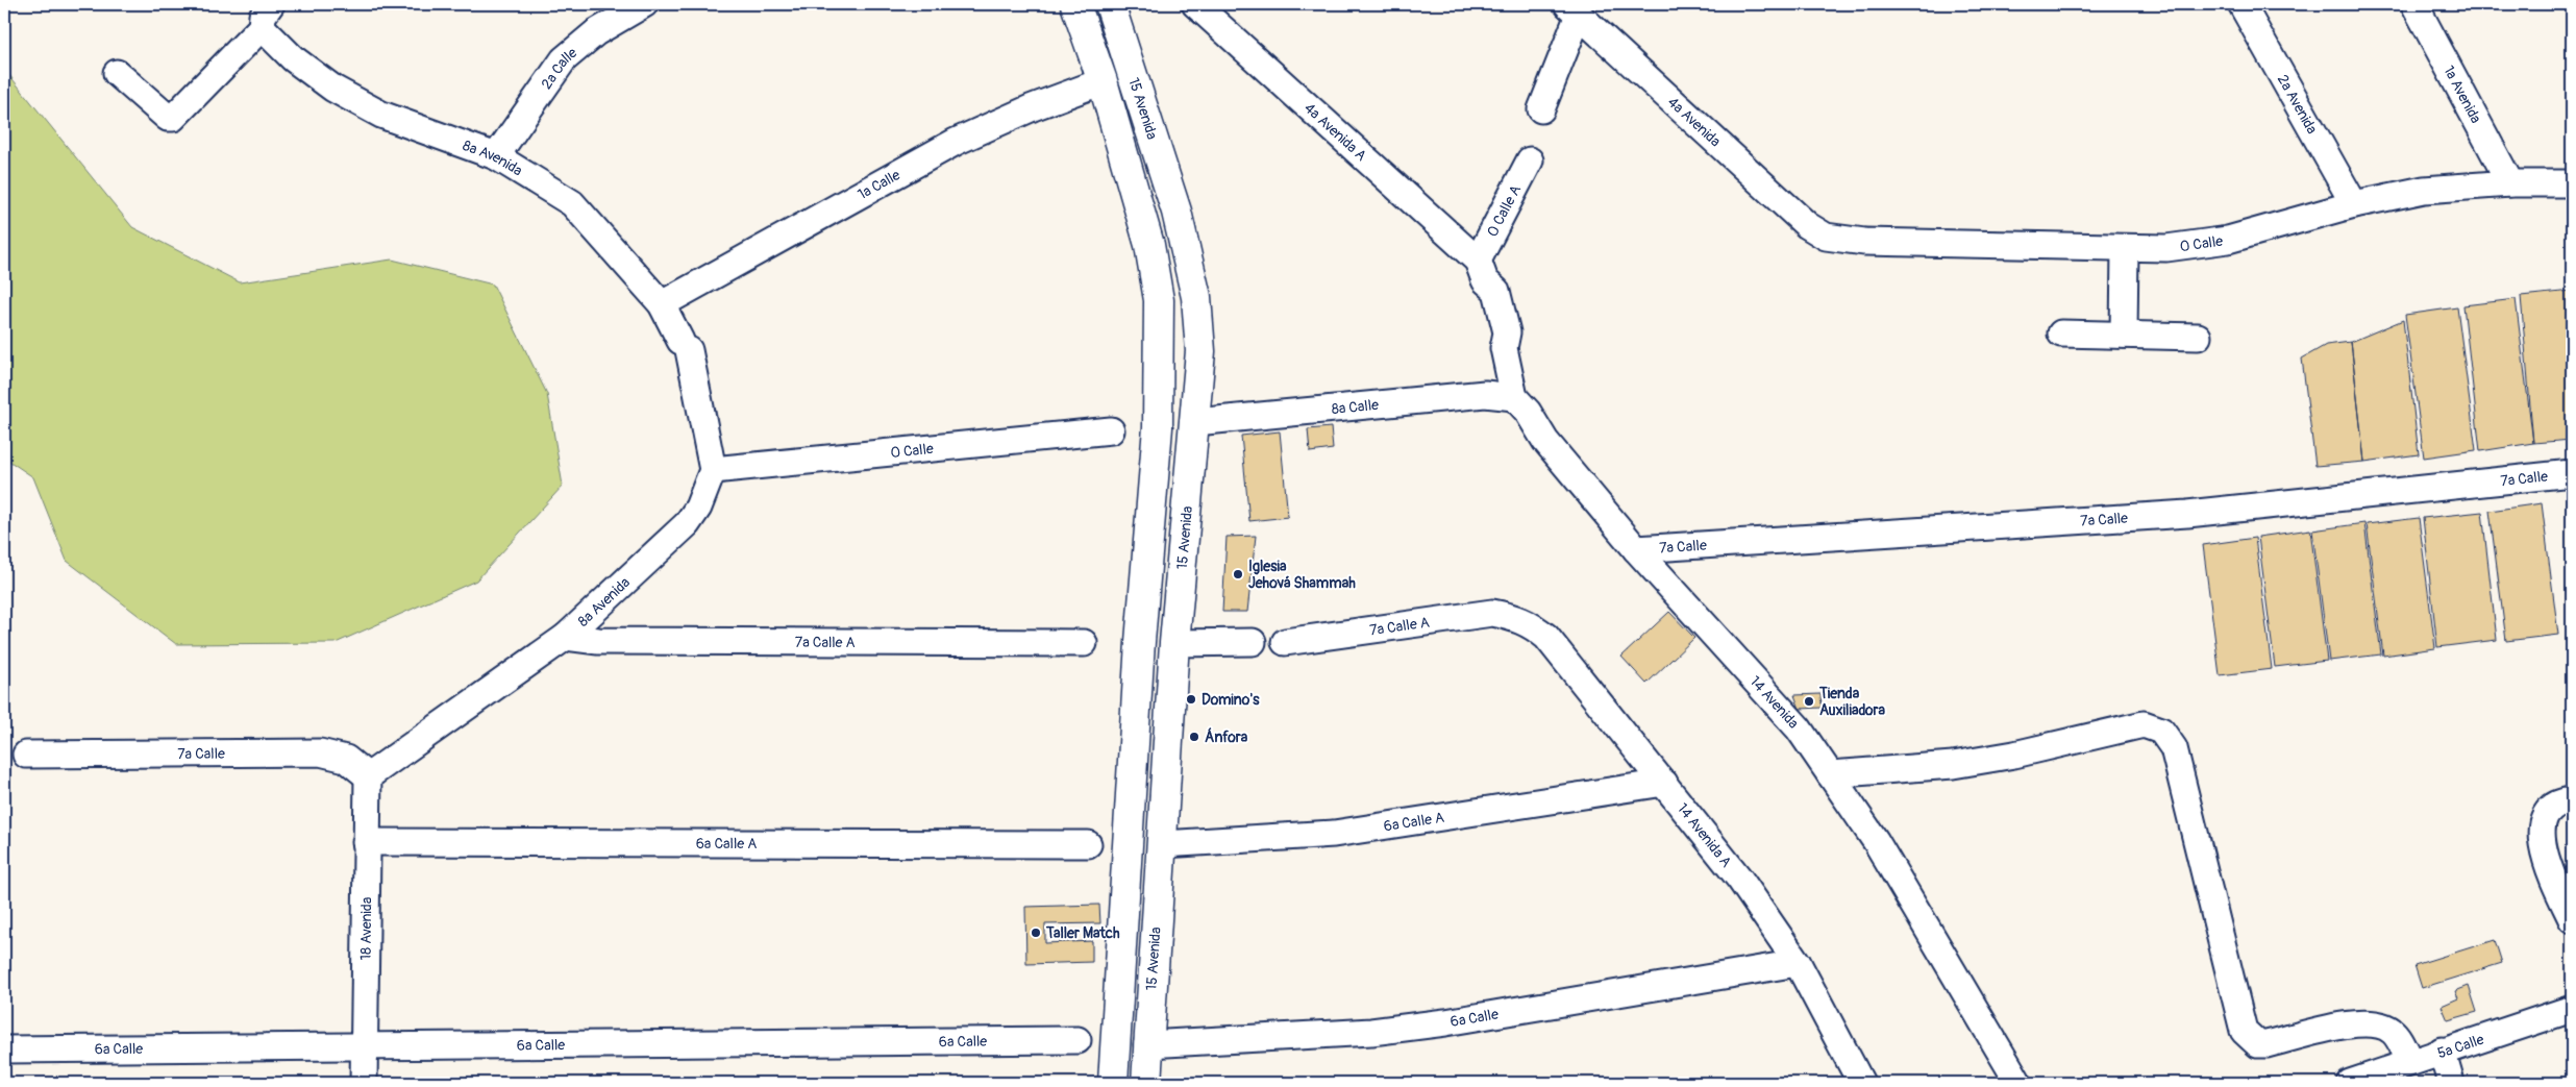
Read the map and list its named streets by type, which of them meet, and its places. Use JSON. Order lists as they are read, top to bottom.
{
  "streets": {
    "main road": ["15 Avenida"],
    "street": [
      "2a Calle",
      "1a Avenida",
      "2a Avenida",
      "4a Avenida",
      "4a Avenida A",
      "8a Avenida",
      "1a Calle",
      "0 Calle A",
      "0 Calle",
      "8a Calle",
      "7a Calle",
      "7a Calle A",
      "14 Avenida",
      "6a Calle A",
      "14 Avenida A",
      "18 Avenida",
      "6a Calle",
      "5a Calle"
    ]
  },
  "crossings": [
    ["2a Calle", "8a Avenida"],
    ["1a Avenida", "0 Calle"],
    ["2a Avenida", "0 Calle"],
    ["15 Avenida", "8a Calle"],
    ["15 Avenida", "6a Calle A"],
    ["15 Avenida", "6a Calle"],
    ["4a Avenida", "0 Calle"],
    ["4a Avenida A", "0 Calle A"],
    ["4a Avenida A", "14 Avenida"],
    ["8a Avenida", "1a Calle"],
    ["8a Avenida", "0 Calle"],
    ["8a Avenida", "7a Calle"],
    ["8a Avenida", "7a Calle A"],
    ["8a Avenida", "18 Avenida"],
    ["0 Calle A", "14 Avenida"],
    ["8a Calle", "14 Avenida"],
    ["7a Calle", "14 Avenida"],
    ["7a Calle", "18 Avenida"],
    ["7a Calle A", "14 Avenida A"],
    ["6a Calle A", "14 Avenida A"],
    ["6a Calle A", "18 Avenida"],
    ["14 Avenida A", "6a Calle"],
    ["18 Avenida", "6a Calle"]
  ],
  "places": [
    "Iglesia Jehová Shammah",
    "Domino's",
    "Tienda Auxiliadora",
    "Ánfora",
    "Taller Match"
  ]
}
